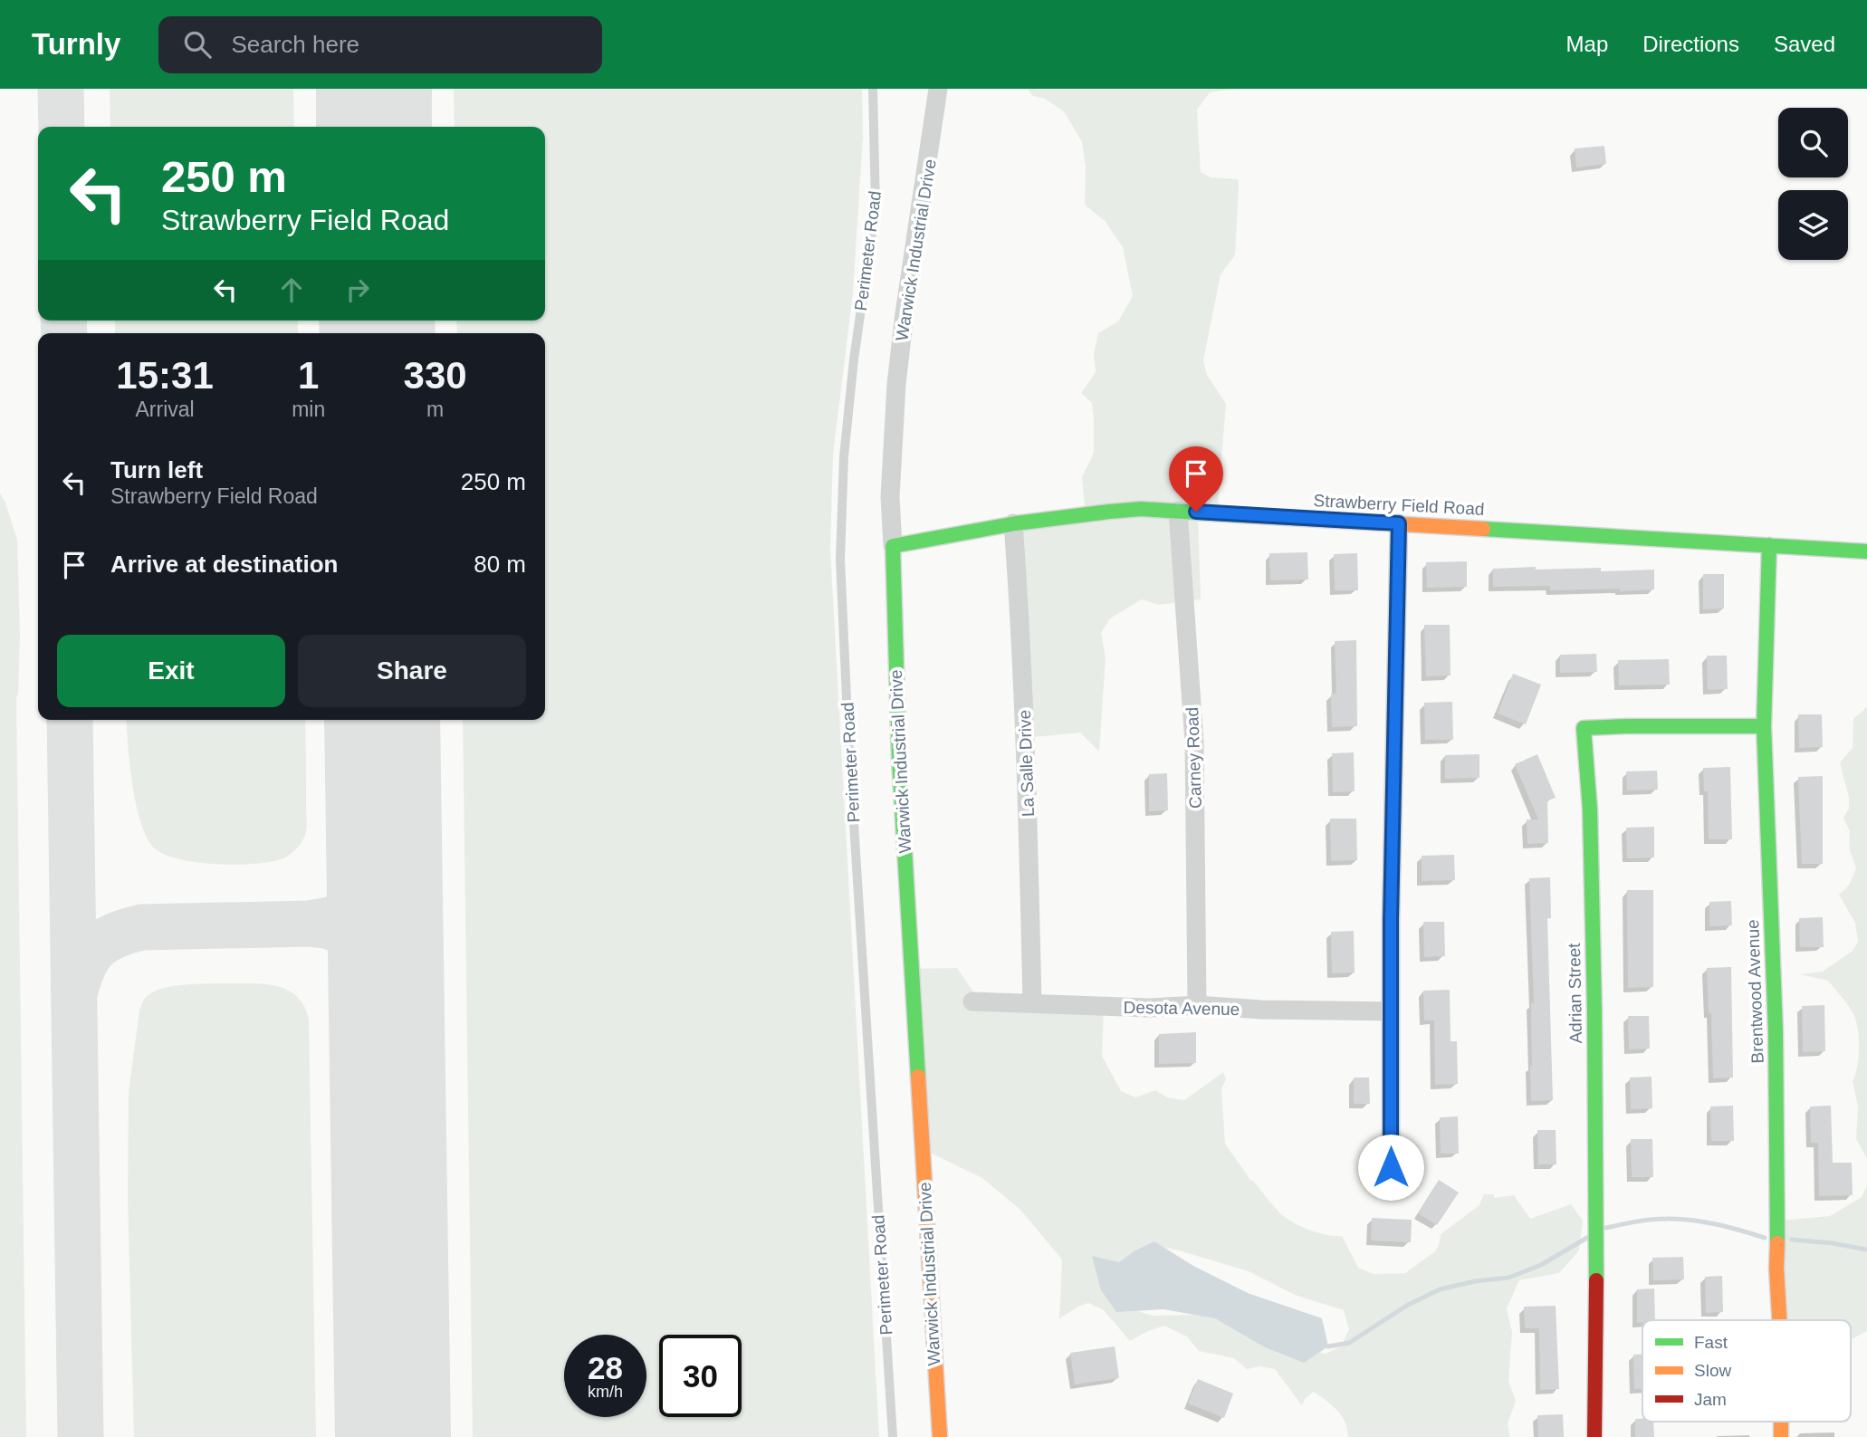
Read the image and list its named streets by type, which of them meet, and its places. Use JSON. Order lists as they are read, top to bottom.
{
  "streets": {
    "street": [
      "Warwick Industrial Drive",
      "Strawberry Field Road",
      "Carney Road",
      "La Salle Drive",
      "Brentwood Avenue",
      "Adrian Street",
      "Desota Avenue"
    ],
    "lane": ["Perimeter Road"]
  },
  "crossings": [
    ["Warwick Industrial Drive", "Strawberry Field Road"],
    ["Strawberry Field Road", "Carney Road"],
    ["Strawberry Field Road", "La Salle Drive"],
    ["Strawberry Field Road", "Brentwood Avenue"],
    ["Carney Road", "Desota Avenue"],
    ["La Salle Drive", "Desota Avenue"],
    ["Brentwood Avenue", "Adrian Street"]
  ],
  "legend": ["Fast", "Slow", "Jam"],
  "page": {
    "header": "Turnly",
    "search": "Search here",
    "nav": ["Map", "Directions", "Saved"],
    "turn": ["250 m", "Strawberry Field Road"],
    "eta": [
      "15:31",
      "Arrival",
      "1",
      "min",
      "330",
      "m"
    ],
    "list": [
      {
        "name": "Turn left",
        "note": "Strawberry Field Road",
        "value": "250 m"
      },
      {
        "name": "Arrive at destination",
        "value": "80 m"
      }
    ],
    "buttons": ["Exit", "Share"],
    "speed": "28 km/h",
    "limit": "30"
  }
}
